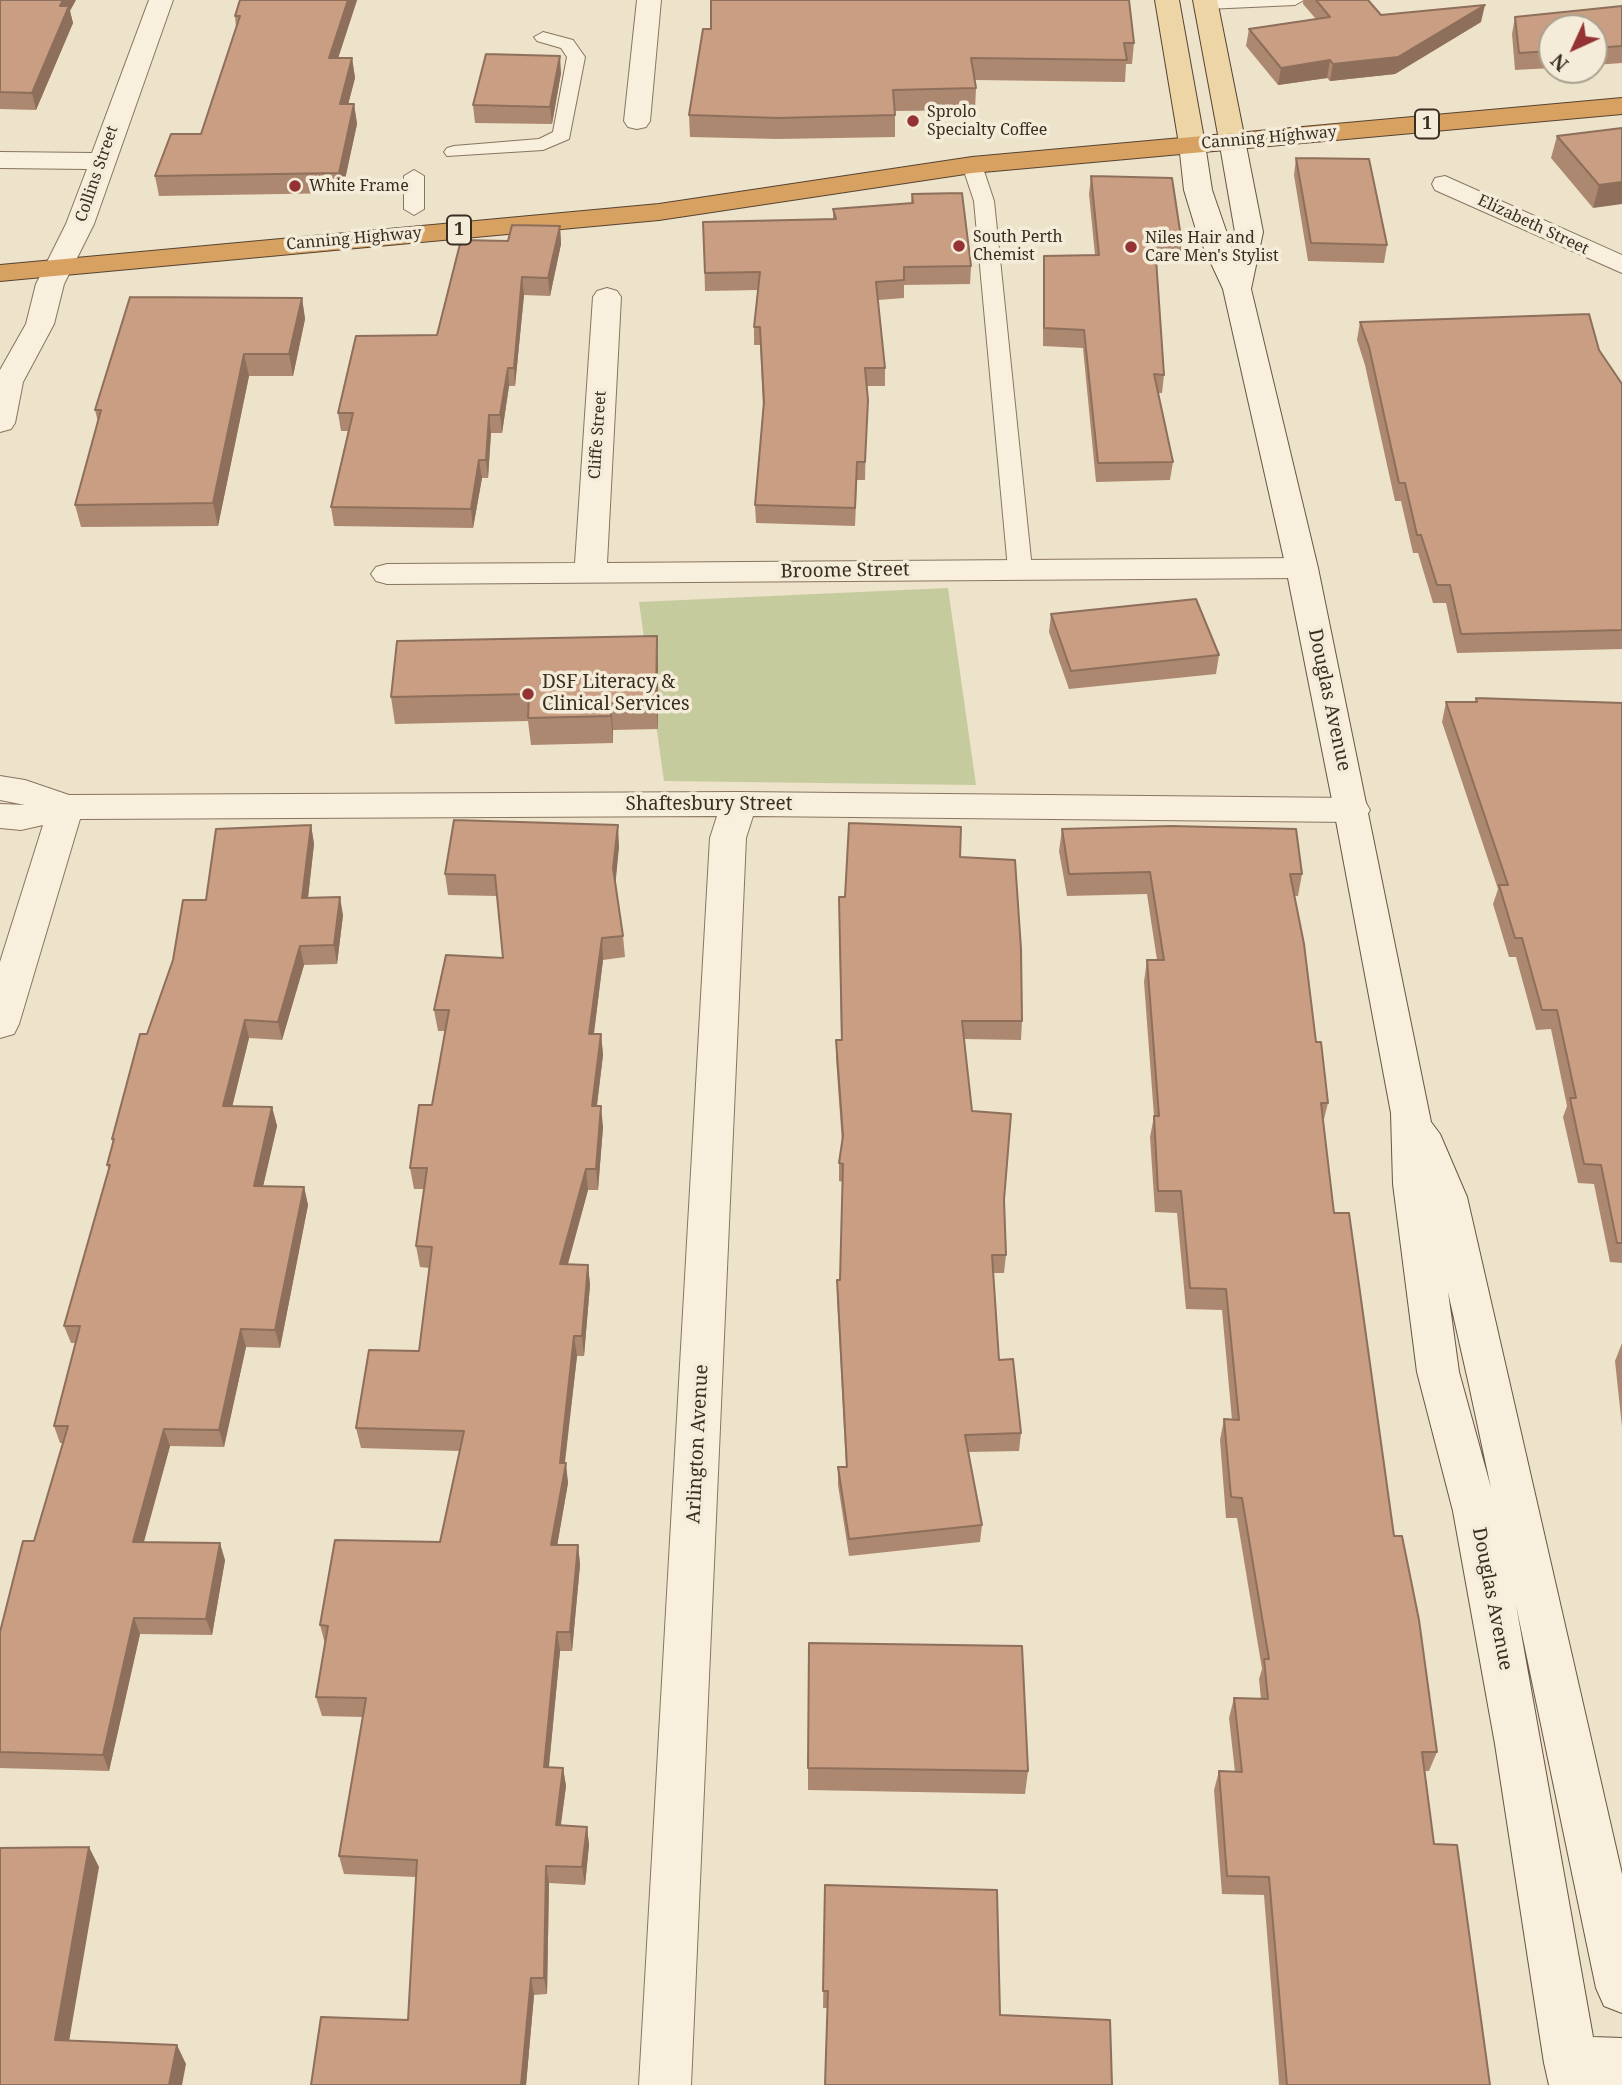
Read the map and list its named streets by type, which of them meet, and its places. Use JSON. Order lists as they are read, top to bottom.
{
  "streets": {
    "highway": ["1", "Canning Highway"],
    "main road": ["Douglas Avenue"],
    "street": [
      "Collins Street",
      "Elizabeth Street",
      "Cliffe Street",
      "Broome Street",
      "Shaftesbury Street",
      "Arlington Avenue"
    ]
  },
  "crossings": [
    ["Canning Highway", "Collins Street"],
    ["Canning Highway", "Douglas Avenue"],
    ["Cliffe Street", "Broome Street"],
    ["Broome Street", "Douglas Avenue"],
    ["Douglas Avenue", "Shaftesbury Street"],
    ["Shaftesbury Street", "Arlington Avenue"]
  ],
  "places": [
    "Sprolo Specialty Coffee",
    "White Frame",
    "South Perth Chemist",
    "Niles Hair and Care Men's Stylist",
    "DSF Literacy & Clinical Services"
  ],
  "north": "bottom left"
}
